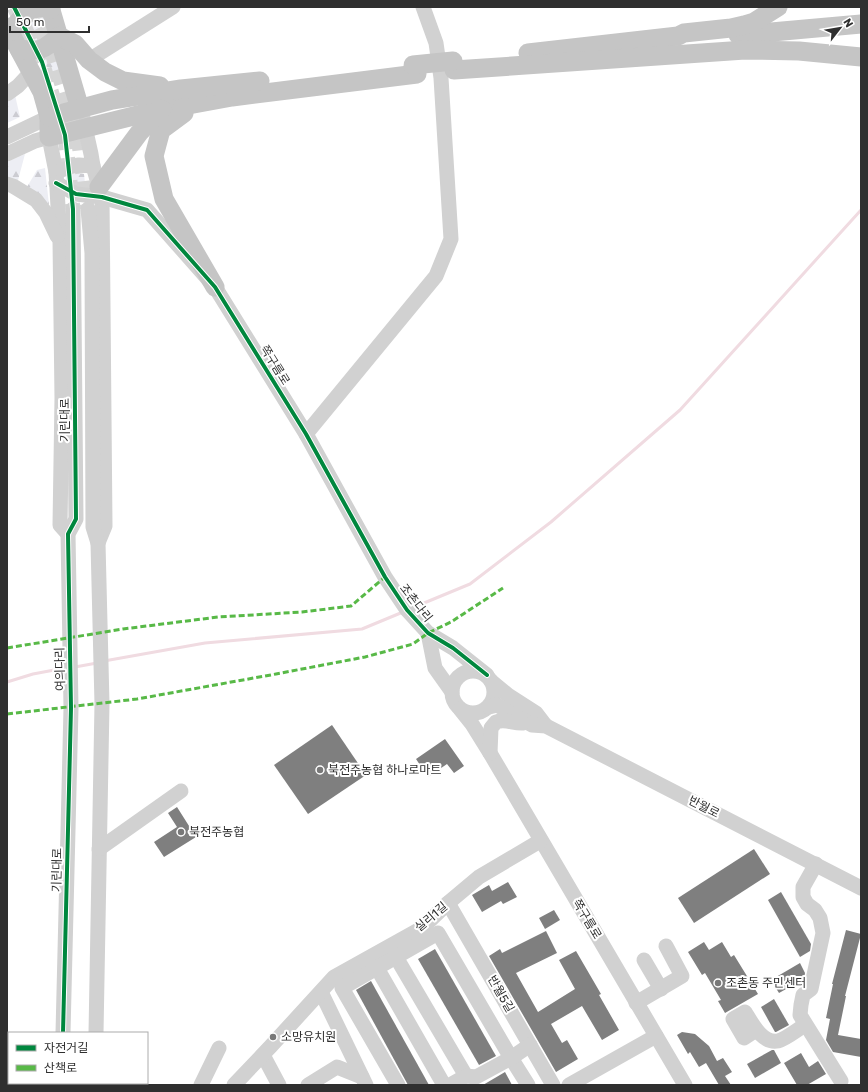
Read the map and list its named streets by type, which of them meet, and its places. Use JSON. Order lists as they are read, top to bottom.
{
  "streets": {
    "street": [
      "쪽구름로",
      "기린대로",
      "조촌다리",
      "여의다리",
      "반월로",
      "실리1길",
      "반월5길"
    ]
  },
  "crossings": [
    ["쪽구름로", "조촌다리"],
    ["쪽구름로", "실리1길"],
    ["기린대로", "여의다리"],
    ["실리1길", "반월5길"]
  ],
  "places": [
    "북전주농협 하나로마트",
    "북전주농협",
    "조촌동 주민센터",
    "소망유치원"
  ],
  "legend": ["자전거길", "산책로"],
  "scale_bar": "50 m",
  "north": "top right"
}
